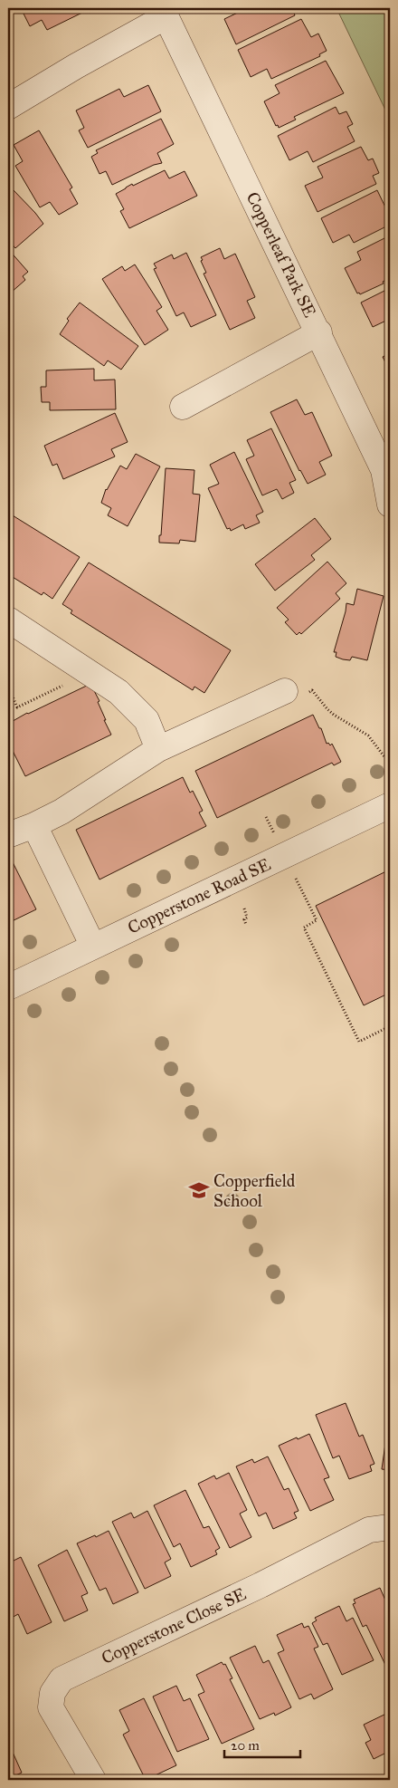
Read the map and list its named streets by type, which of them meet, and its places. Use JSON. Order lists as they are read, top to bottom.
{
  "streets": {
    "street": ["Copperleaf Park SE", "Copperstone Road SE", "Copperstone Close SE"]
  },
  "places": {
    "school or university": ["Copperfield School"]
  },
  "scale_bar": "20 m"
}
